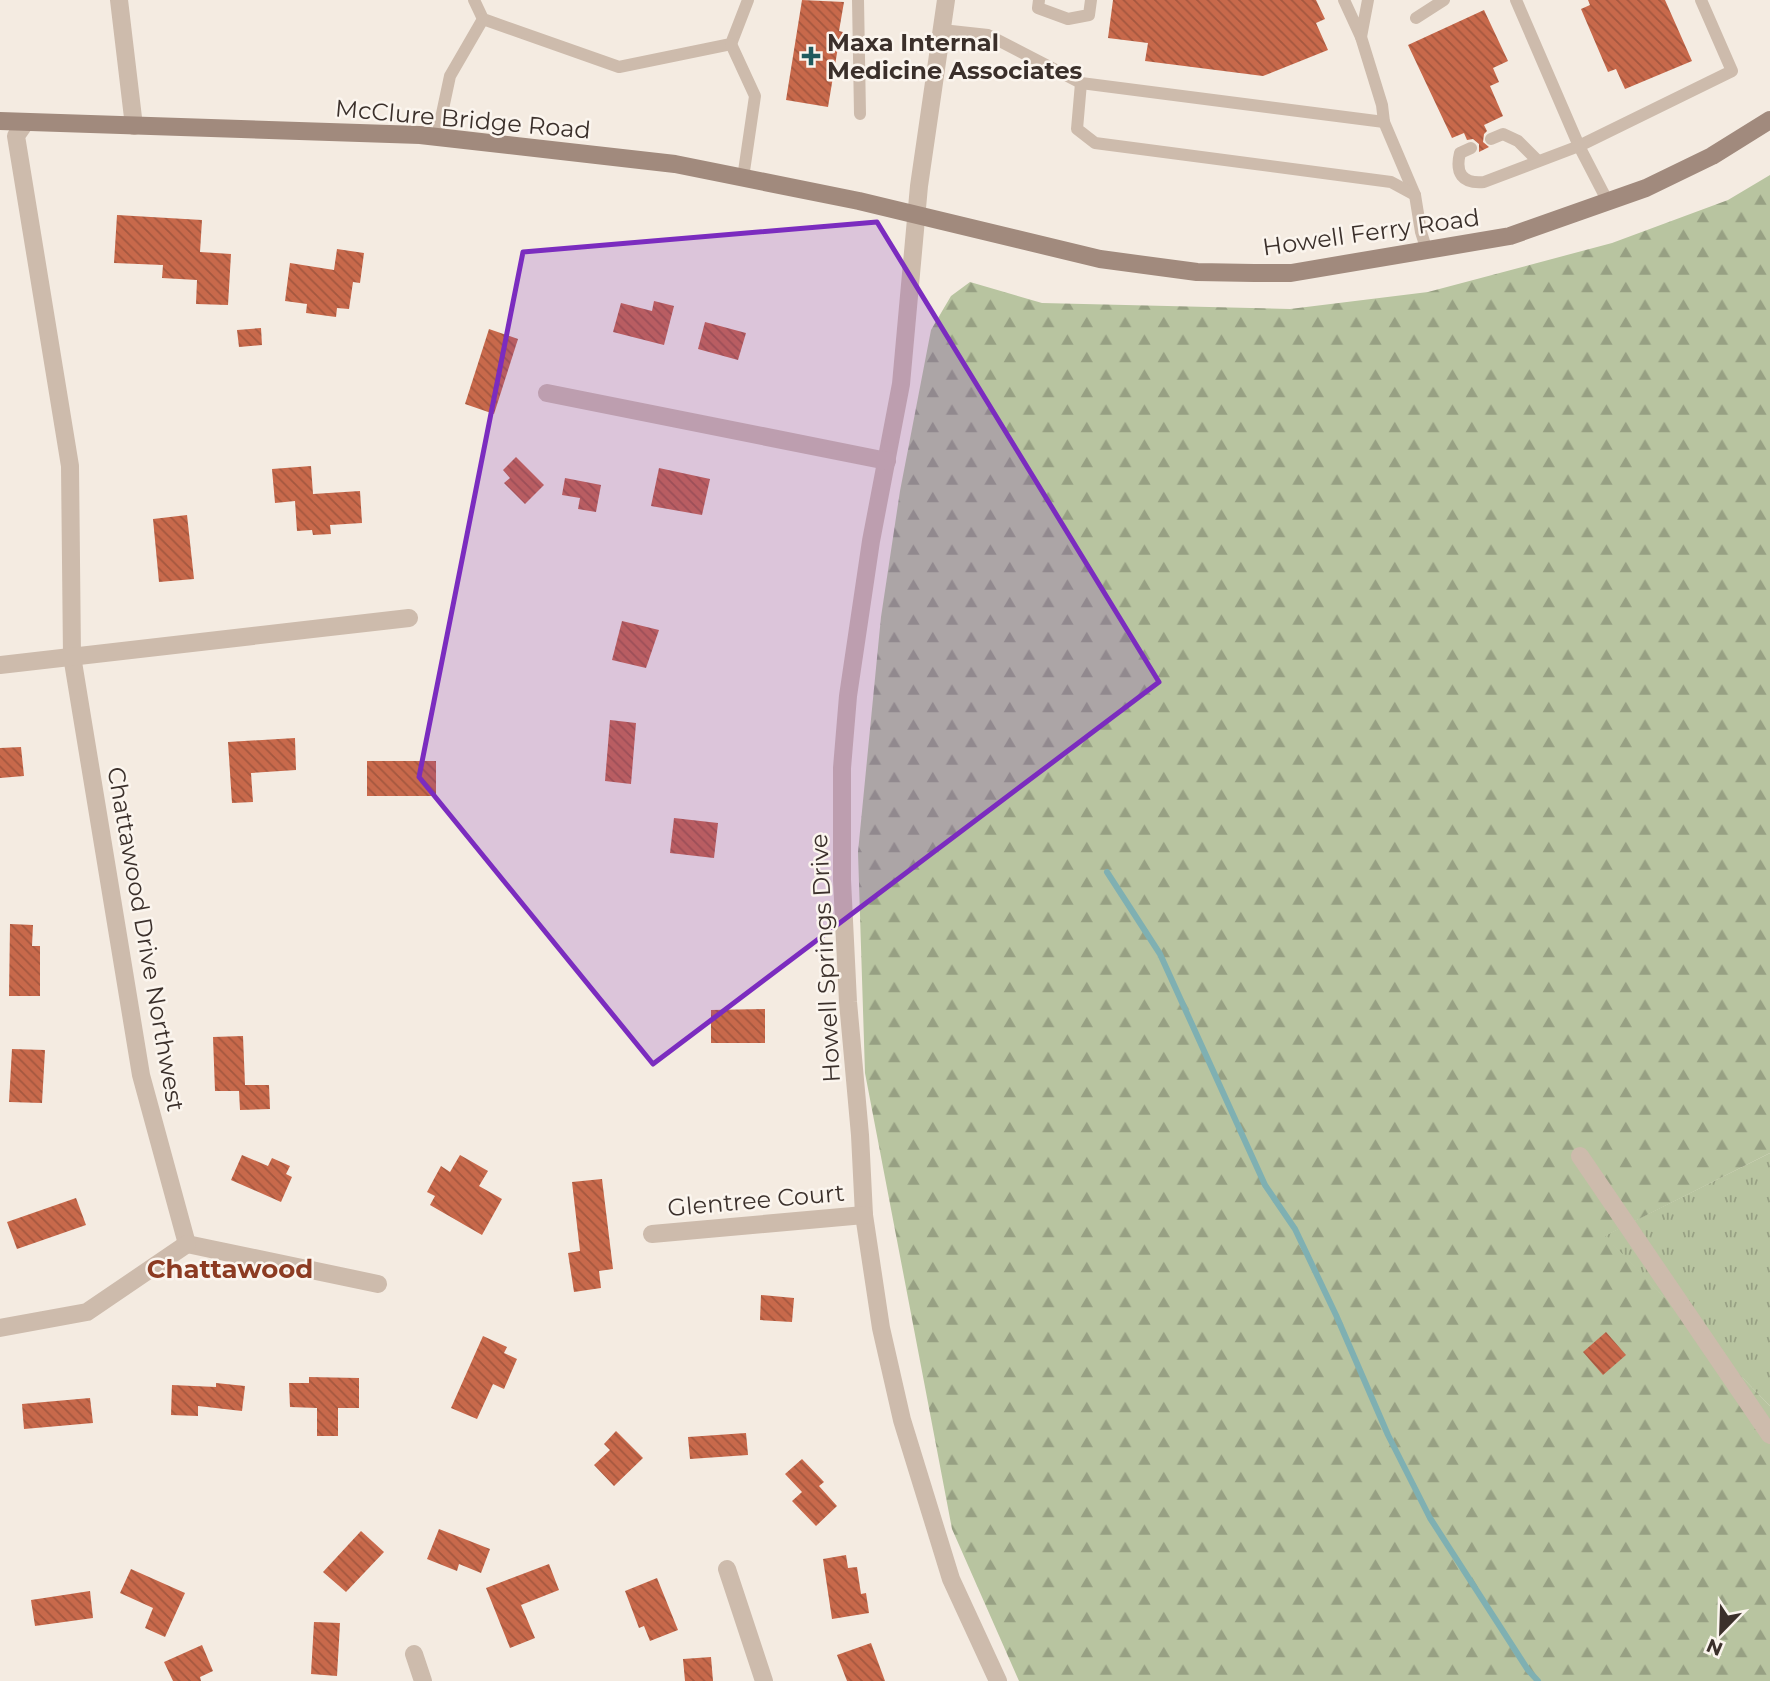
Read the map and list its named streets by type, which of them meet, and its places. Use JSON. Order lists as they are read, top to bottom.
{
  "streets": {
    "street": [
      "McClure Bridge Road",
      "Howell Ferry Road",
      "Chattawood Drive Northwest",
      "Howell Springs Drive",
      "Glentree Court"
    ]
  },
  "crossings": [
    ["McClure Bridge Road", "Howell Ferry Road"],
    ["McClure Bridge Road", "Chattawood Drive Northwest"],
    ["McClure Bridge Road", "Howell Springs Drive"],
    ["Howell Ferry Road", "Howell Springs Drive"],
    ["Howell Springs Drive", "Glentree Court"]
  ],
  "districts": ["Chattawood"],
  "places": {
    "health": ["Maxa Internal Medicine Associates"]
  },
  "north": "bottom left"
}
